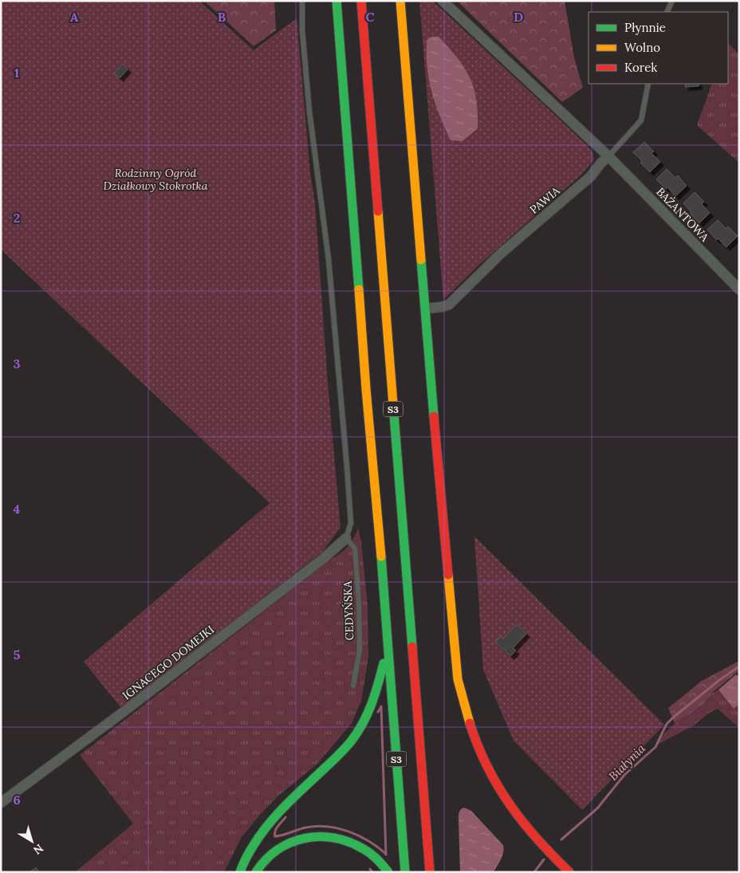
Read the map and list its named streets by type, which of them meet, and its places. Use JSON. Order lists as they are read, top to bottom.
{
  "streets": {
    "main road": ["S3"],
    "street": ["PAWIA", "BAŻANTOWA", "IGNACEGO DOMEJKI"],
    "lane": ["CEDYŃSKA"]
  },
  "crossings": [
    ["PAWIA", "BAŻANTOWA"],
    ["CEDYŃSKA", "IGNACEGO DOMEJKI"]
  ],
  "water": ["Białynia"],
  "parks": ["Rodzinny Ogród Działkowy Stokrotka"],
  "legend": ["Płynnie", "Wolno", "Korek"],
  "north": "bottom right",
  "grid": {
    "columns": [
      "A",
      "B",
      "C",
      "D"
    ],
    "rows": [
      "1",
      "2",
      "3",
      "4",
      "5",
      "6"
    ]
  }
}
